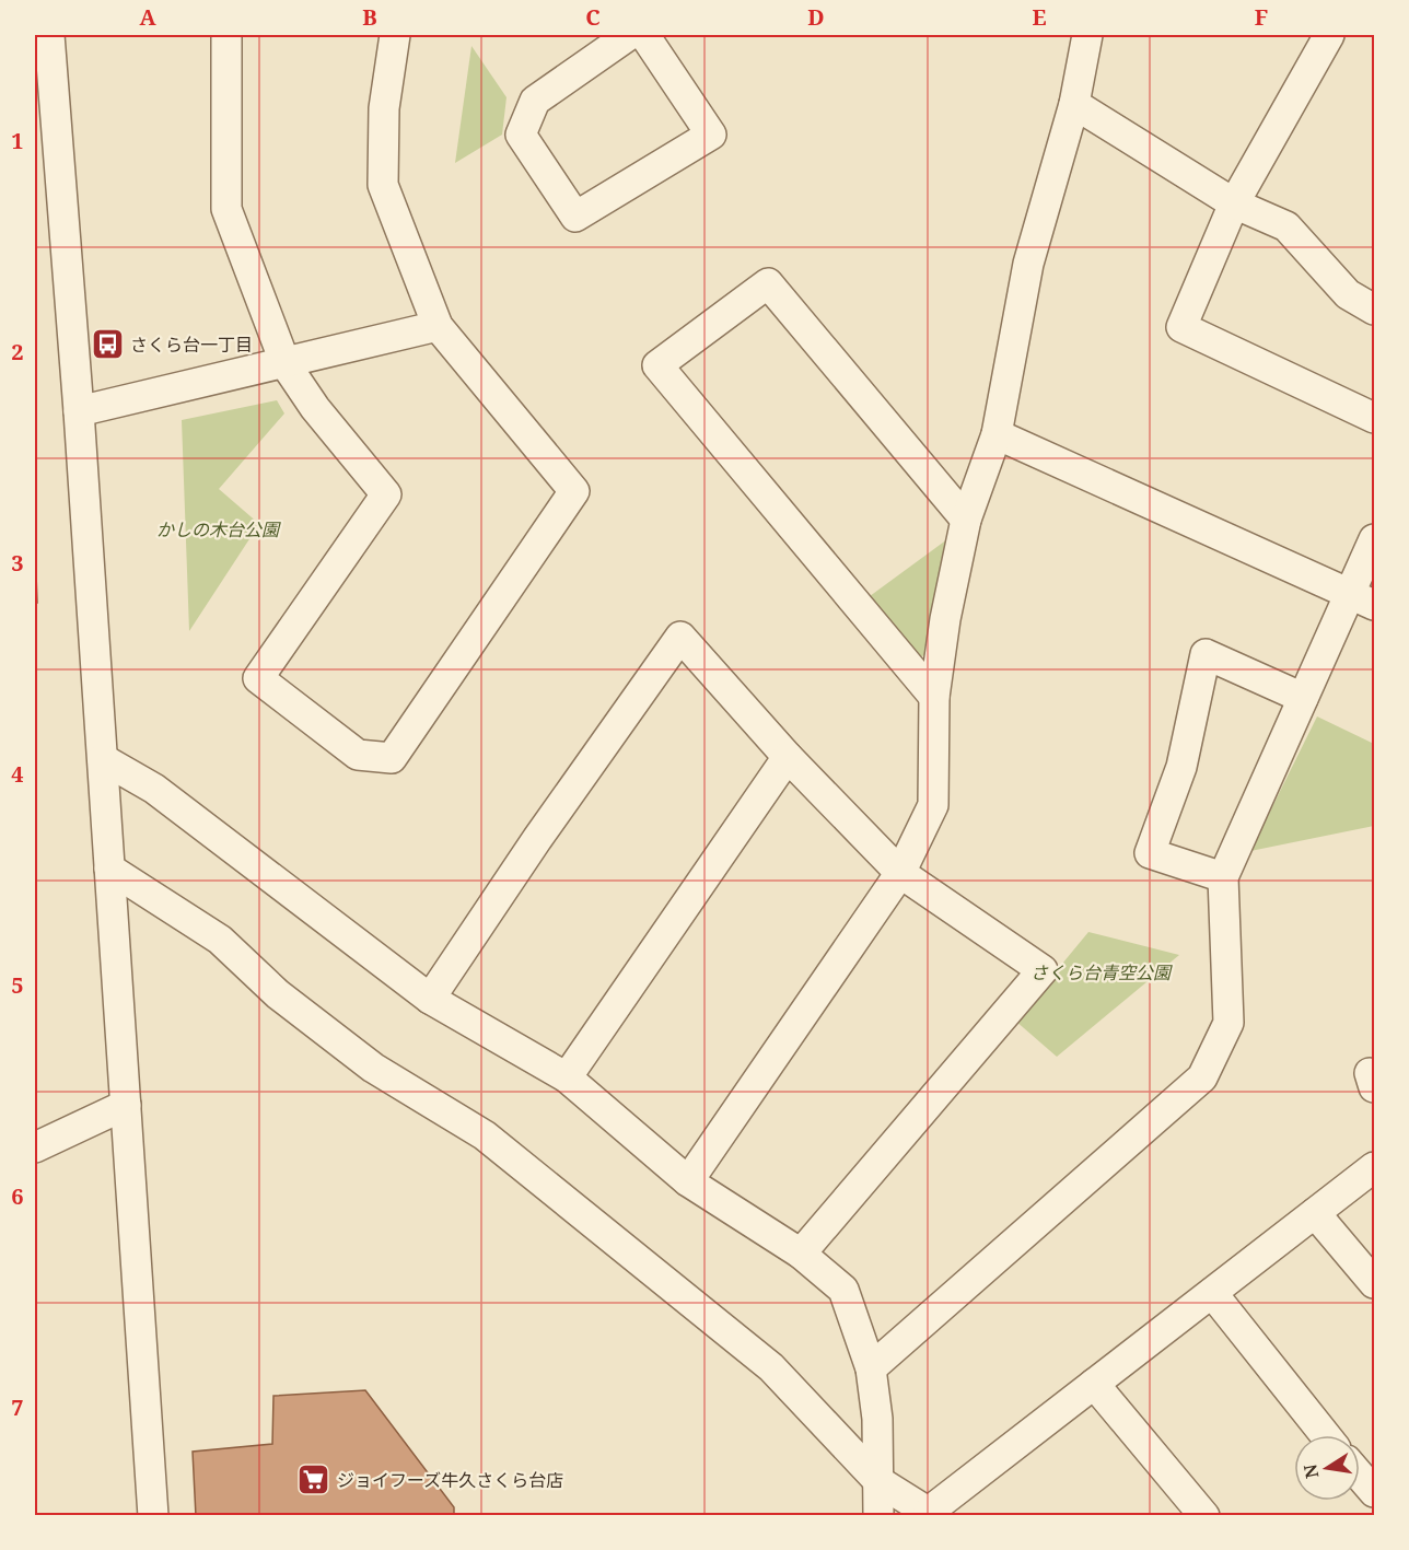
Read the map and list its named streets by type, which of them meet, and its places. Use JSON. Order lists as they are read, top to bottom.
{
  "parks": ["かしの木台公園", "さくら台青空公園"],
  "places": {
    "bus stop": ["さくら台一丁目"],
    "supermarket": ["ジョイフーズ牛久さくら台店"]
  },
  "north": "left",
  "grid": {
    "columns": [
      "A",
      "B",
      "C",
      "D",
      "E",
      "F"
    ],
    "rows": [
      "1",
      "2",
      "3",
      "4",
      "5",
      "6",
      "7"
    ]
  }
}
